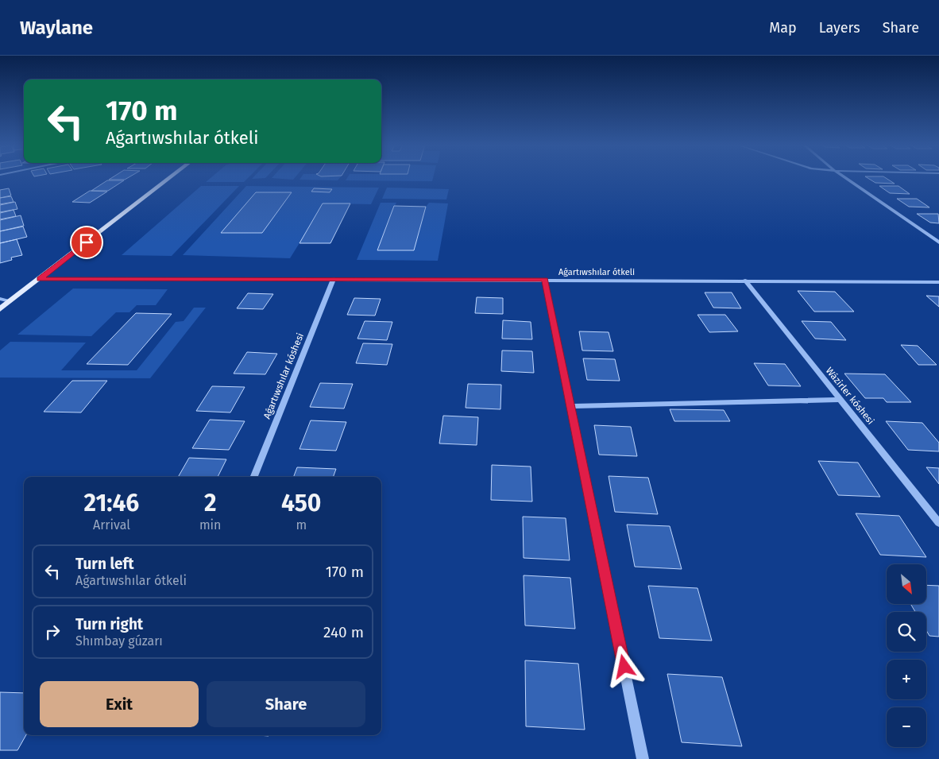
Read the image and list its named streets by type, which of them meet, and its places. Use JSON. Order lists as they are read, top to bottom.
{
  "streets": {
    "street": ["Aǵartıwshılar ótkeli", "Aǵartıwshılar kóshesi", "Wázirler kóshesi"]
  },
  "crossings": [
    ["Aǵartıwshılar ótkeli", "Aǵartıwshılar kóshesi"],
    ["Aǵartıwshılar ótkeli", "Wázirler kóshesi"]
  ],
  "north": "bottom right",
  "page": {
    "header": "Waylane",
    "nav": ["Map", "Layers", "Share"],
    "turn": ["170 m", "Aǵartıwshılar ótkeli"],
    "eta": [
      "21:46",
      "Arrival",
      "2",
      "min",
      "450",
      "m"
    ],
    "list": [
      {
        "name": "Turn left",
        "note": "Aǵartıwshılar ótkeli",
        "value": "170 m"
      },
      {
        "name": "Turn right",
        "note": "Shımbay gúzarı",
        "value": "240 m"
      }
    ],
    "map_buttons": ["+", "−"],
    "buttons": ["Exit", "Share"]
  }
}
